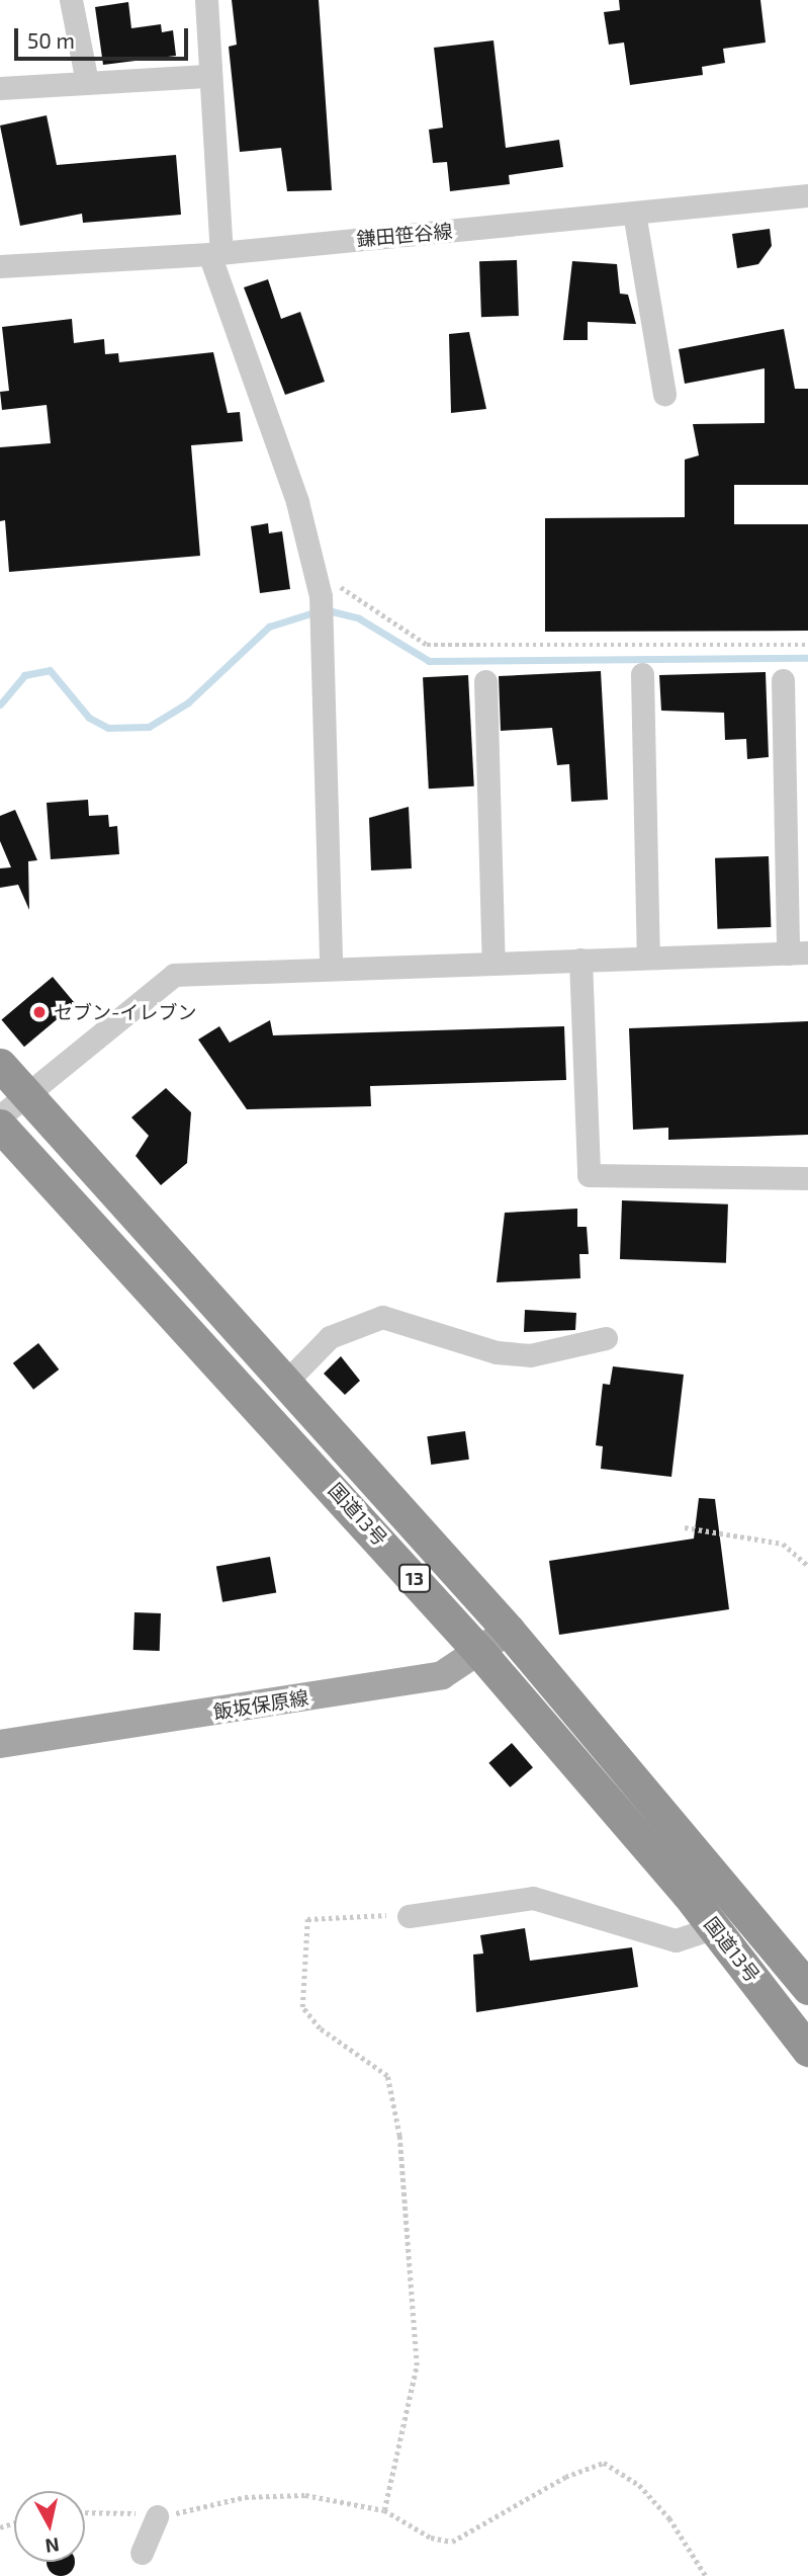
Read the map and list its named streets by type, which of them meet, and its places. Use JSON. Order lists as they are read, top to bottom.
{
  "streets": {
    "highway": ["国道13号", "13"],
    "main road": ["飯坂保原線"],
    "street": ["鎌田笹谷線"]
  },
  "crossings": [
    ["国道13号", "飯坂保原線"]
  ],
  "places": ["セブン-イレブン"],
  "scale_bar": "50 m",
  "north": "bottom"
}
